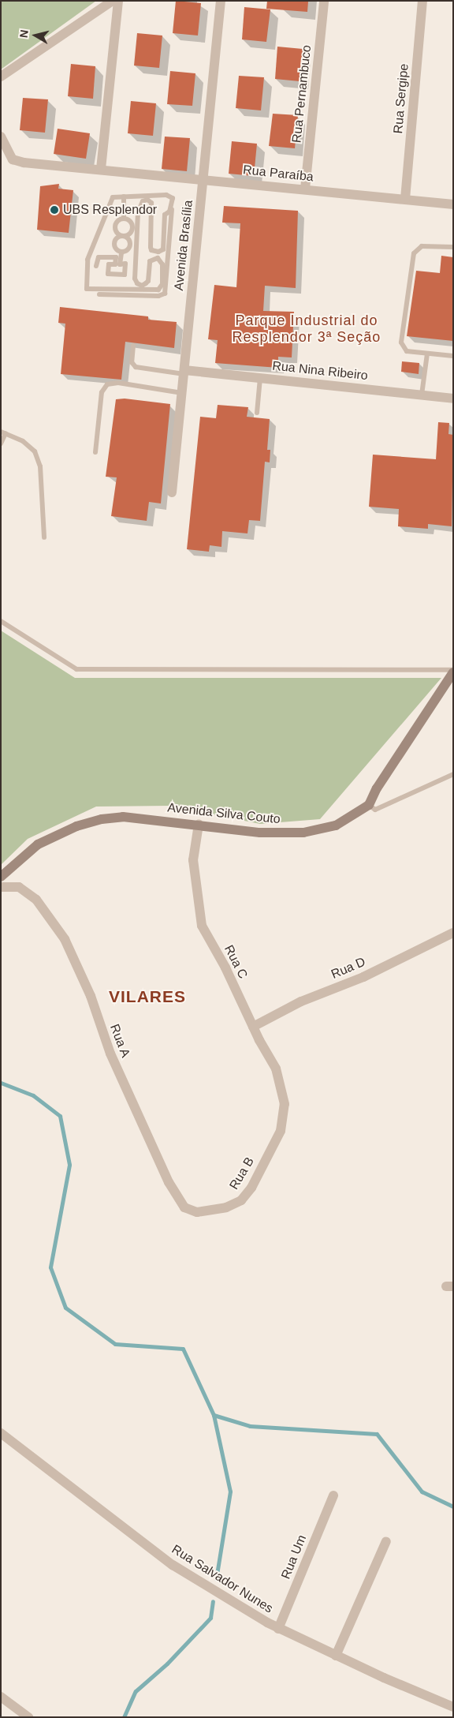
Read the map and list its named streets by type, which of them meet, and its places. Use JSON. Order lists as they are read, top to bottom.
{
  "streets": {
    "main road": ["Avenida Silva Couto"],
    "street": [
      "Rua Pernambuco",
      "Rua Sergipe",
      "Rua Paraíba",
      "Avenida Brasília",
      "Rua Nina Ribeiro",
      "Rua C",
      "Rua D",
      "Rua A",
      "Rua B",
      "Rua Um",
      "Rua Salvador Nunes"
    ]
  },
  "crossings": [
    ["Rua Pernambuco", "Rua Paraíba"],
    ["Rua Sergipe", "Rua Paraíba"],
    ["Rua Paraíba", "Avenida Brasília"],
    ["Avenida Brasília", "Rua Nina Ribeiro"],
    ["Avenida Silva Couto", "Rua C"],
    ["Rua C", "Rua D"],
    ["Rua C", "Rua B"],
    ["Rua A", "Rua B"],
    ["Rua Um", "Rua Salvador Nunes"]
  ],
  "districts": ["Parque Industrial do Resplendor 3ª Seção", "VILARES"],
  "places": ["UBS Resplendor"],
  "north": "left"
}
